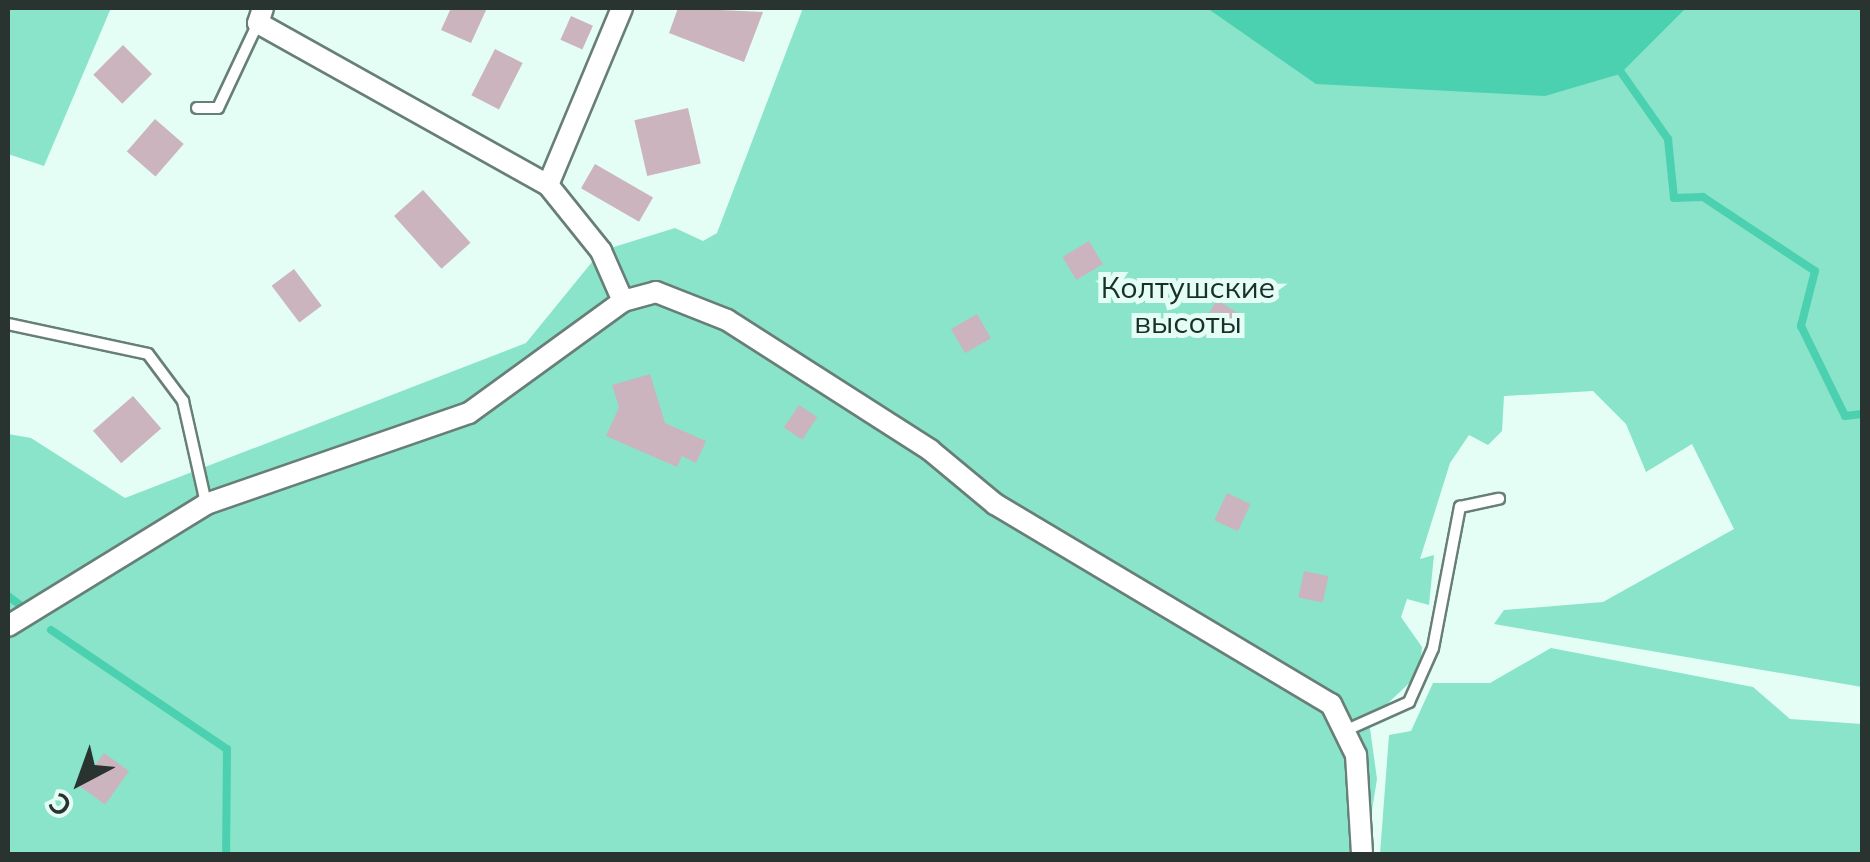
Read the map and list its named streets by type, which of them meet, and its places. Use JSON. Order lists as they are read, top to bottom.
{
  "parks": ["Колтушские высоты"],
  "north": "bottom left"
}
